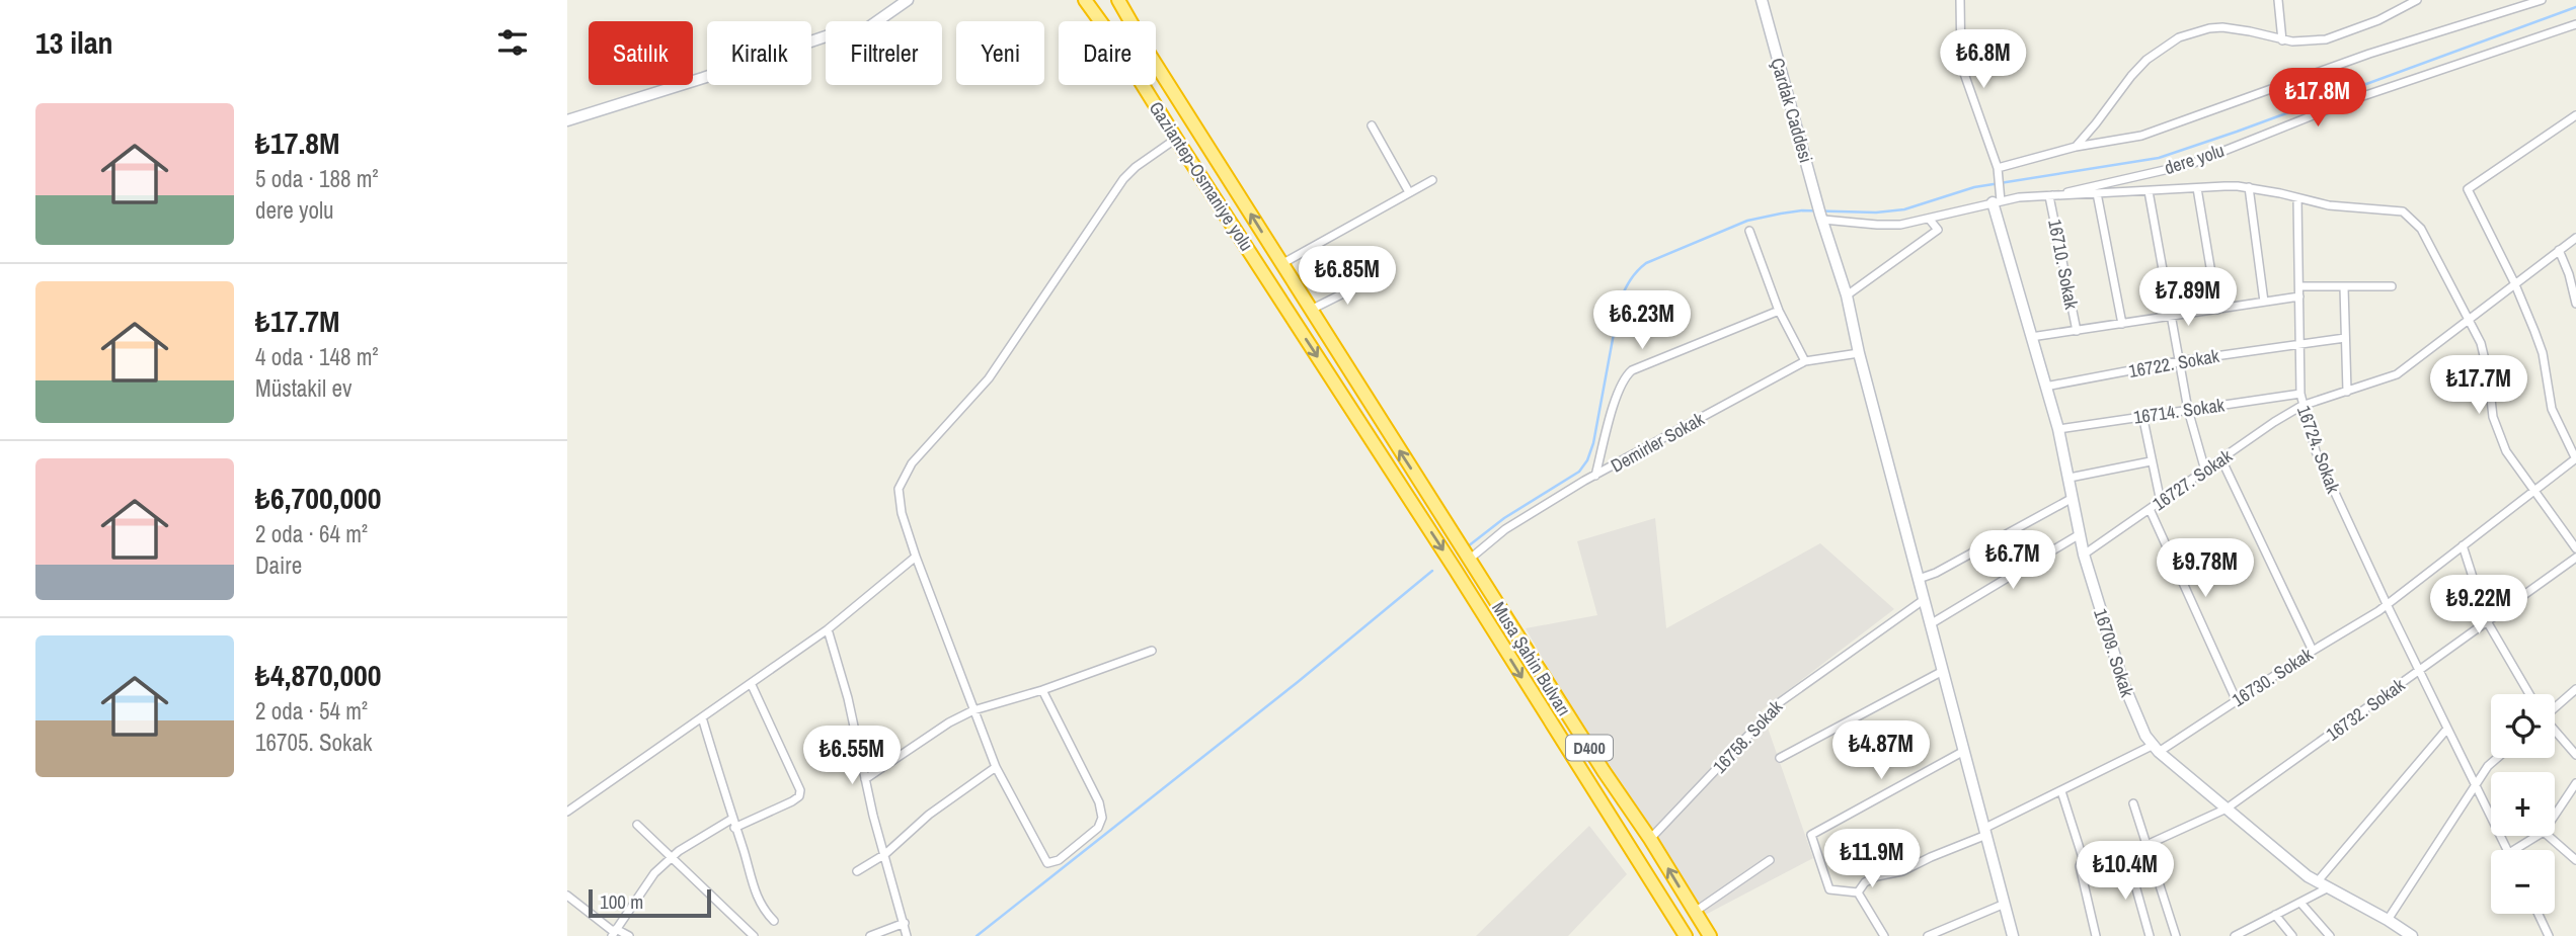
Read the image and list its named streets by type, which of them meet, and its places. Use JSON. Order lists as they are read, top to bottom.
{
  "streets": {
    "highway": ["Gaziantep-Osmaniye yolu", "Musa Şahin Bulvarı", "D400"],
    "street": [
      "Çardak Caddesi",
      "dere yolu",
      "16710. Sokak",
      "16722. Sokak",
      "16714. Sokak",
      "Demirler Sokak",
      "16724. Sokak",
      "16727. Sokak",
      "16709. Sokak",
      "16730. Sokak",
      "16732. Sokak",
      "16758. Sokak"
    ]
  },
  "crossings": [
    ["Çardak Caddesi", "Demirler Sokak"],
    ["Çardak Caddesi", "16730. Sokak"],
    ["Çardak Caddesi", "16758. Sokak"],
    ["dere yolu", "16710. Sokak"],
    ["Gaziantep-Osmaniye yolu", "Demirler Sokak"],
    ["Gaziantep-Osmaniye yolu", "Musa Şahin Bulvarı"],
    ["16722. Sokak", "16724. Sokak"],
    ["16722. Sokak", "16709. Sokak"],
    ["16714. Sokak", "16724. Sokak"],
    ["16714. Sokak", "16709. Sokak"],
    ["Demirler Sokak", "Musa Şahin Bulvarı"],
    ["16724. Sokak", "16727. Sokak"],
    ["16724. Sokak", "16730. Sokak"],
    ["16724. Sokak", "16732. Sokak"],
    ["16727. Sokak", "16709. Sokak"],
    ["16709. Sokak", "16730. Sokak"],
    ["16709. Sokak", "16732. Sokak"],
    ["Musa Şahin Bulvarı", "16758. Sokak"]
  ],
  "scale_bar": "100 m",
  "page": {
    "heading": "13 ilan",
    "chip": [
      "Satılık",
      "Kiralık",
      "Filtreler",
      "Yeni",
      "Daire"
    ],
    "price": [
      "₺6.8M",
      "₺17.8M",
      "₺6.85M",
      "₺7.89M",
      "₺6.23M",
      "₺17.7M",
      "₺6.7M",
      "₺9.78M",
      "₺9.22M",
      "₺4.87M",
      "₺6.55M",
      "₺11.9M",
      "₺10.4M"
    ],
    "list": [
      {
        "name": "₺17.8M",
        "note": "5 oda · 188 m² · dere yolu"
      },
      {
        "name": "₺17.7M",
        "note": "4 oda · 148 m² · Müstakil ev"
      },
      {
        "name": "₺6,700,000",
        "note": "2 oda · 64 m² · Daire"
      },
      {
        "name": "₺4,870,000",
        "note": "2 oda · 54 m² · 16705. Sokak"
      }
    ],
    "map_buttons": ["+", "−"],
    "scale": "100 m"
  }
}
